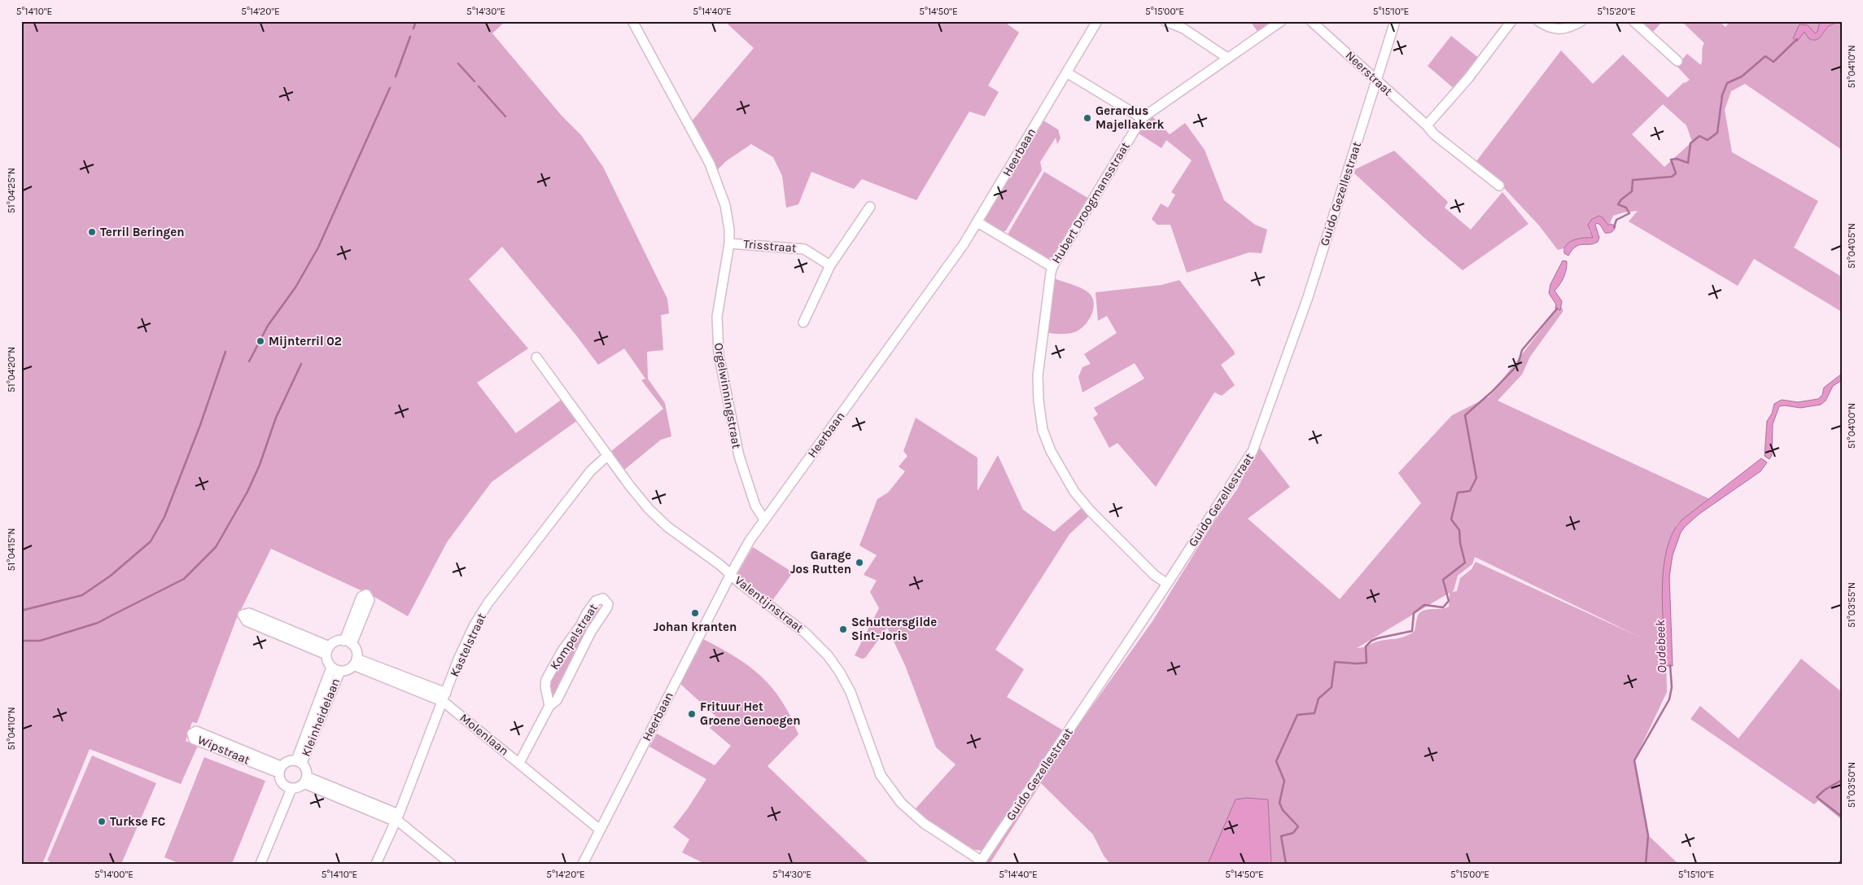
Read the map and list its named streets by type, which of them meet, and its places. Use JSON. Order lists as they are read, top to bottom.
{
  "streets": {
    "street": [
      "Neerstraat",
      "Heerbaan",
      "Guido Gezellestraat",
      "Hubert Droogmansstraat",
      "Trisstraat",
      "Orgelwinningstraat",
      "Valentijnstraat",
      "Kompelstraat",
      "Kastelstraat",
      "Kleinheidelaan",
      "Molenlaan",
      "Wipstraat"
    ]
  },
  "crossings": [
    ["Neerstraat", "Guido Gezellestraat"],
    ["Heerbaan", "Orgelwinningstraat"],
    ["Heerbaan", "Valentijnstraat"],
    ["Heerbaan", "Molenlaan"],
    ["Guido Gezellestraat", "Hubert Droogmansstraat"],
    ["Guido Gezellestraat", "Valentijnstraat"],
    ["Trisstraat", "Orgelwinningstraat"],
    ["Valentijnstraat", "Kastelstraat"],
    ["Kompelstraat", "Molenlaan"],
    ["Kastelstraat", "Molenlaan"],
    ["Kleinheidelaan", "Molenlaan"],
    ["Kleinheidelaan", "Wipstraat"]
  ],
  "water": ["Oudebeek"],
  "places": [
    "Gerardus Majellakerk",
    "Terril Beringen",
    "Mijnterril 02",
    "Garage Jos Rutten",
    "Johan kranten",
    "Schuttersgilde Sint-Joris",
    "Frituur Het Groene Genoegen",
    "Turkse FC"
  ],
  "coordinates": [
    "5°14'10\"E",
    "5°14'20\"E",
    "5°14'30\"E",
    "5°14'40\"E",
    "5°14'50\"E",
    "5°15'00\"E",
    "5°15'10\"E",
    "5°15'20\"E",
    "51°04'10\"N",
    "51°04'25\"N",
    "51°04'05\"N",
    "51°04'20\"N",
    "51°04'00\"N",
    "51°04'15\"N",
    "51°03'55\"N",
    "51°03'50\"N",
    "5°14'00\"E"
  ]
}
